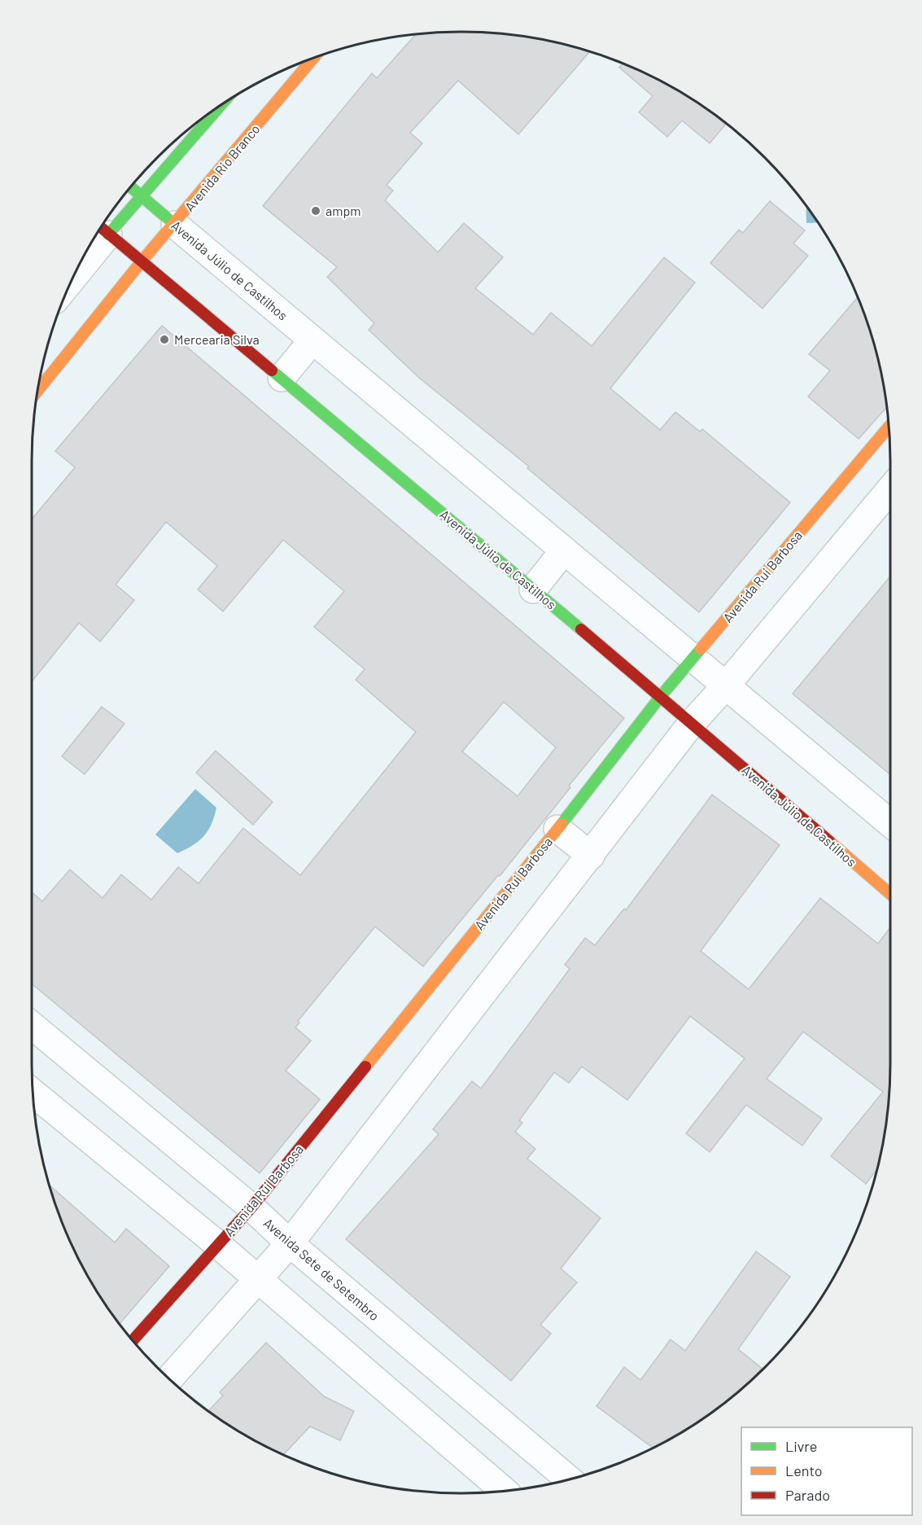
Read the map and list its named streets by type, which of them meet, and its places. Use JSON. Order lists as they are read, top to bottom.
{
  "streets": {
    "street": [
      "Avenida Rio Branco",
      "Avenida Júlio de Castilhos",
      "Avenida Rui Barbosa",
      "Avenida Sete de Setembro"
    ]
  },
  "crossings": [
    ["Avenida Rio Branco", "Avenida Júlio de Castilhos"],
    ["Avenida Júlio de Castilhos", "Avenida Rui Barbosa"],
    ["Avenida Rui Barbosa", "Avenida Sete de Setembro"]
  ],
  "places": ["ampm", "Mercearia Silva"],
  "legend": ["Livre", "Lento", "Parado"]
}
